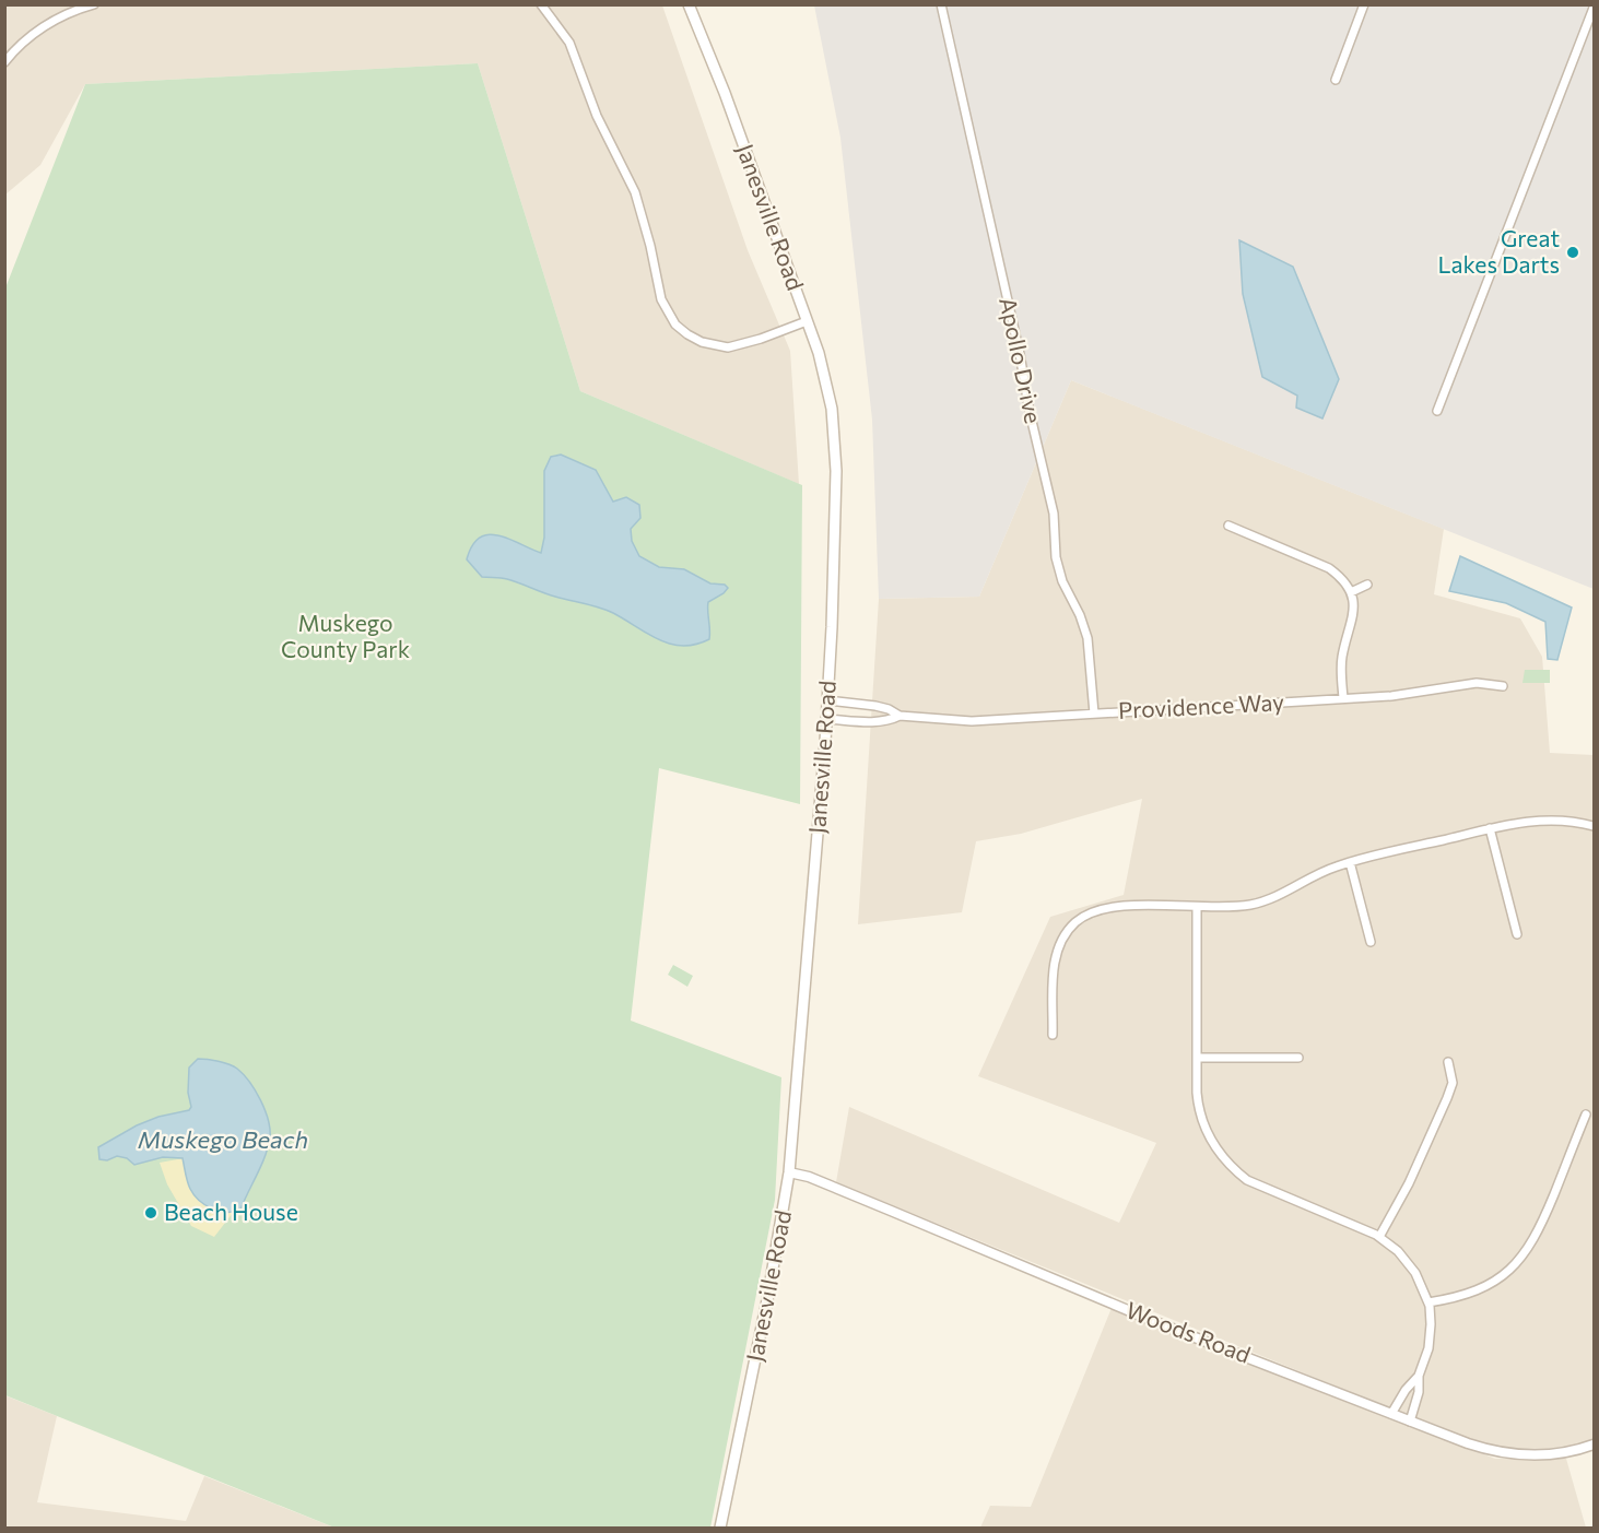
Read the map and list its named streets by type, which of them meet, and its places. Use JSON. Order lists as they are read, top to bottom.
{
  "streets": {
    "main road": ["Janesville Road"],
    "street": ["Apollo Drive", "Providence Way", "Woods Road"]
  },
  "crossings": [
    ["Janesville Road", "Providence Way"],
    ["Janesville Road", "Woods Road"],
    ["Apollo Drive", "Providence Way"]
  ],
  "water": ["Muskego Beach"],
  "parks": ["Muskego County Park"],
  "places": ["Great Lakes Darts", "Beach House"]
}
